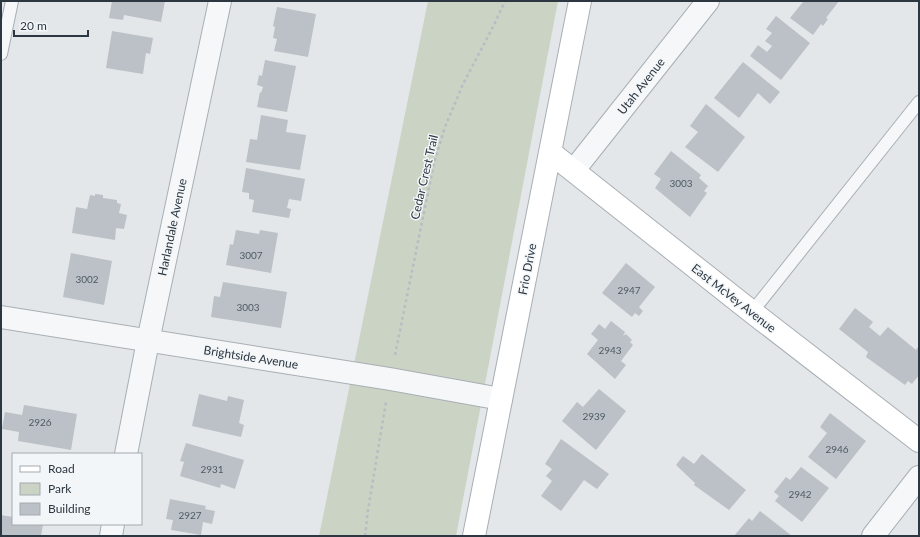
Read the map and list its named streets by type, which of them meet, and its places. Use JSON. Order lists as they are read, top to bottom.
{
  "streets": {
    "street": [
      "Utah Avenue",
      "Harlandale Avenue",
      "Frio Drive",
      "East McVey Avenue",
      "Brightside Avenue"
    ],
    "path": ["Cedar Crest Trail"]
  },
  "crossings": [
    ["Utah Avenue", "East McVey Avenue"],
    ["Harlandale Avenue", "Brightside Avenue"],
    ["Frio Drive", "East McVey Avenue"],
    ["Frio Drive", "Brightside Avenue"]
  ],
  "house_numbers": [
    "3003",
    "3007",
    "3002",
    "2947",
    "3003",
    "2943",
    "2939",
    "2926",
    "2946",
    "2931",
    "2942",
    "2927"
  ],
  "legend": ["Road", "Park", "Building"],
  "scale_bar": "20 m"
}
